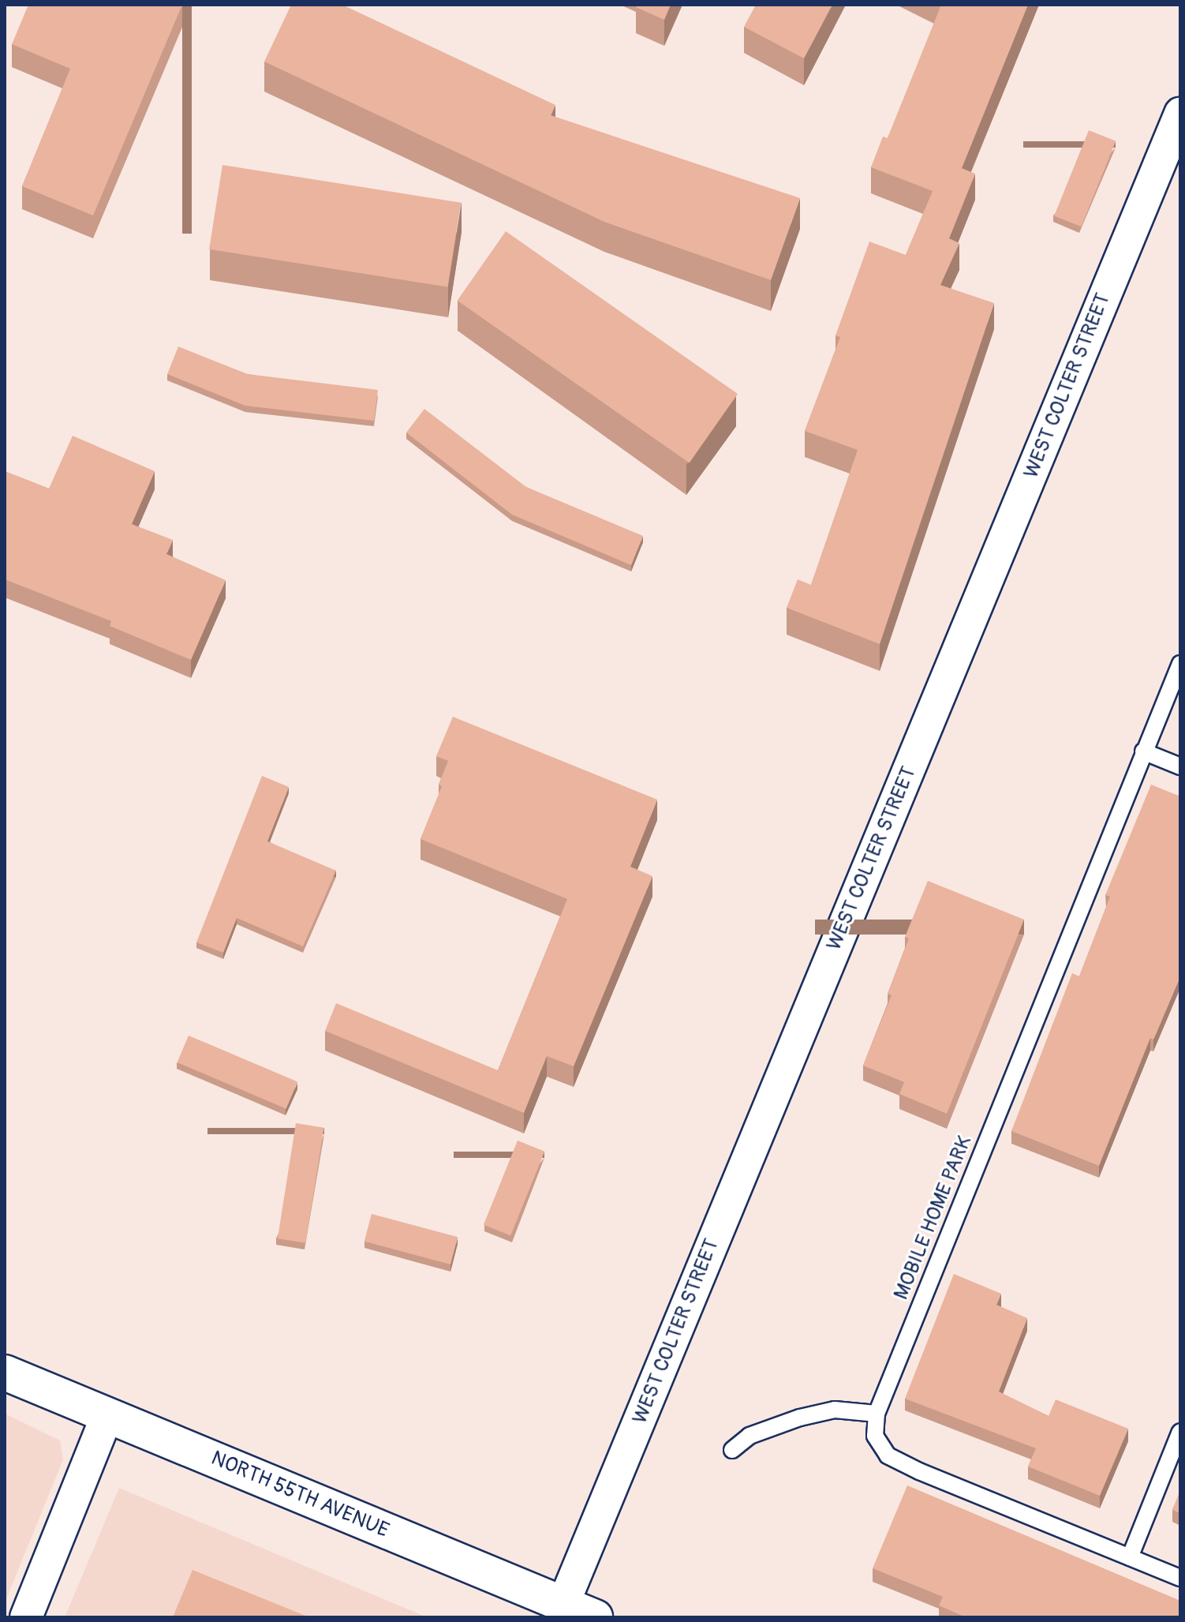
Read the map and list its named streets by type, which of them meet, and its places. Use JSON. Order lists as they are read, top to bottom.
{
  "streets": {
    "street": ["WEST COLTER STREET", "NORTH 55TH AVENUE"],
    "lane": ["MOBILE HOME PARK"]
  },
  "crossings": [
    ["WEST COLTER STREET", "NORTH 55TH AVENUE"]
  ]
}
